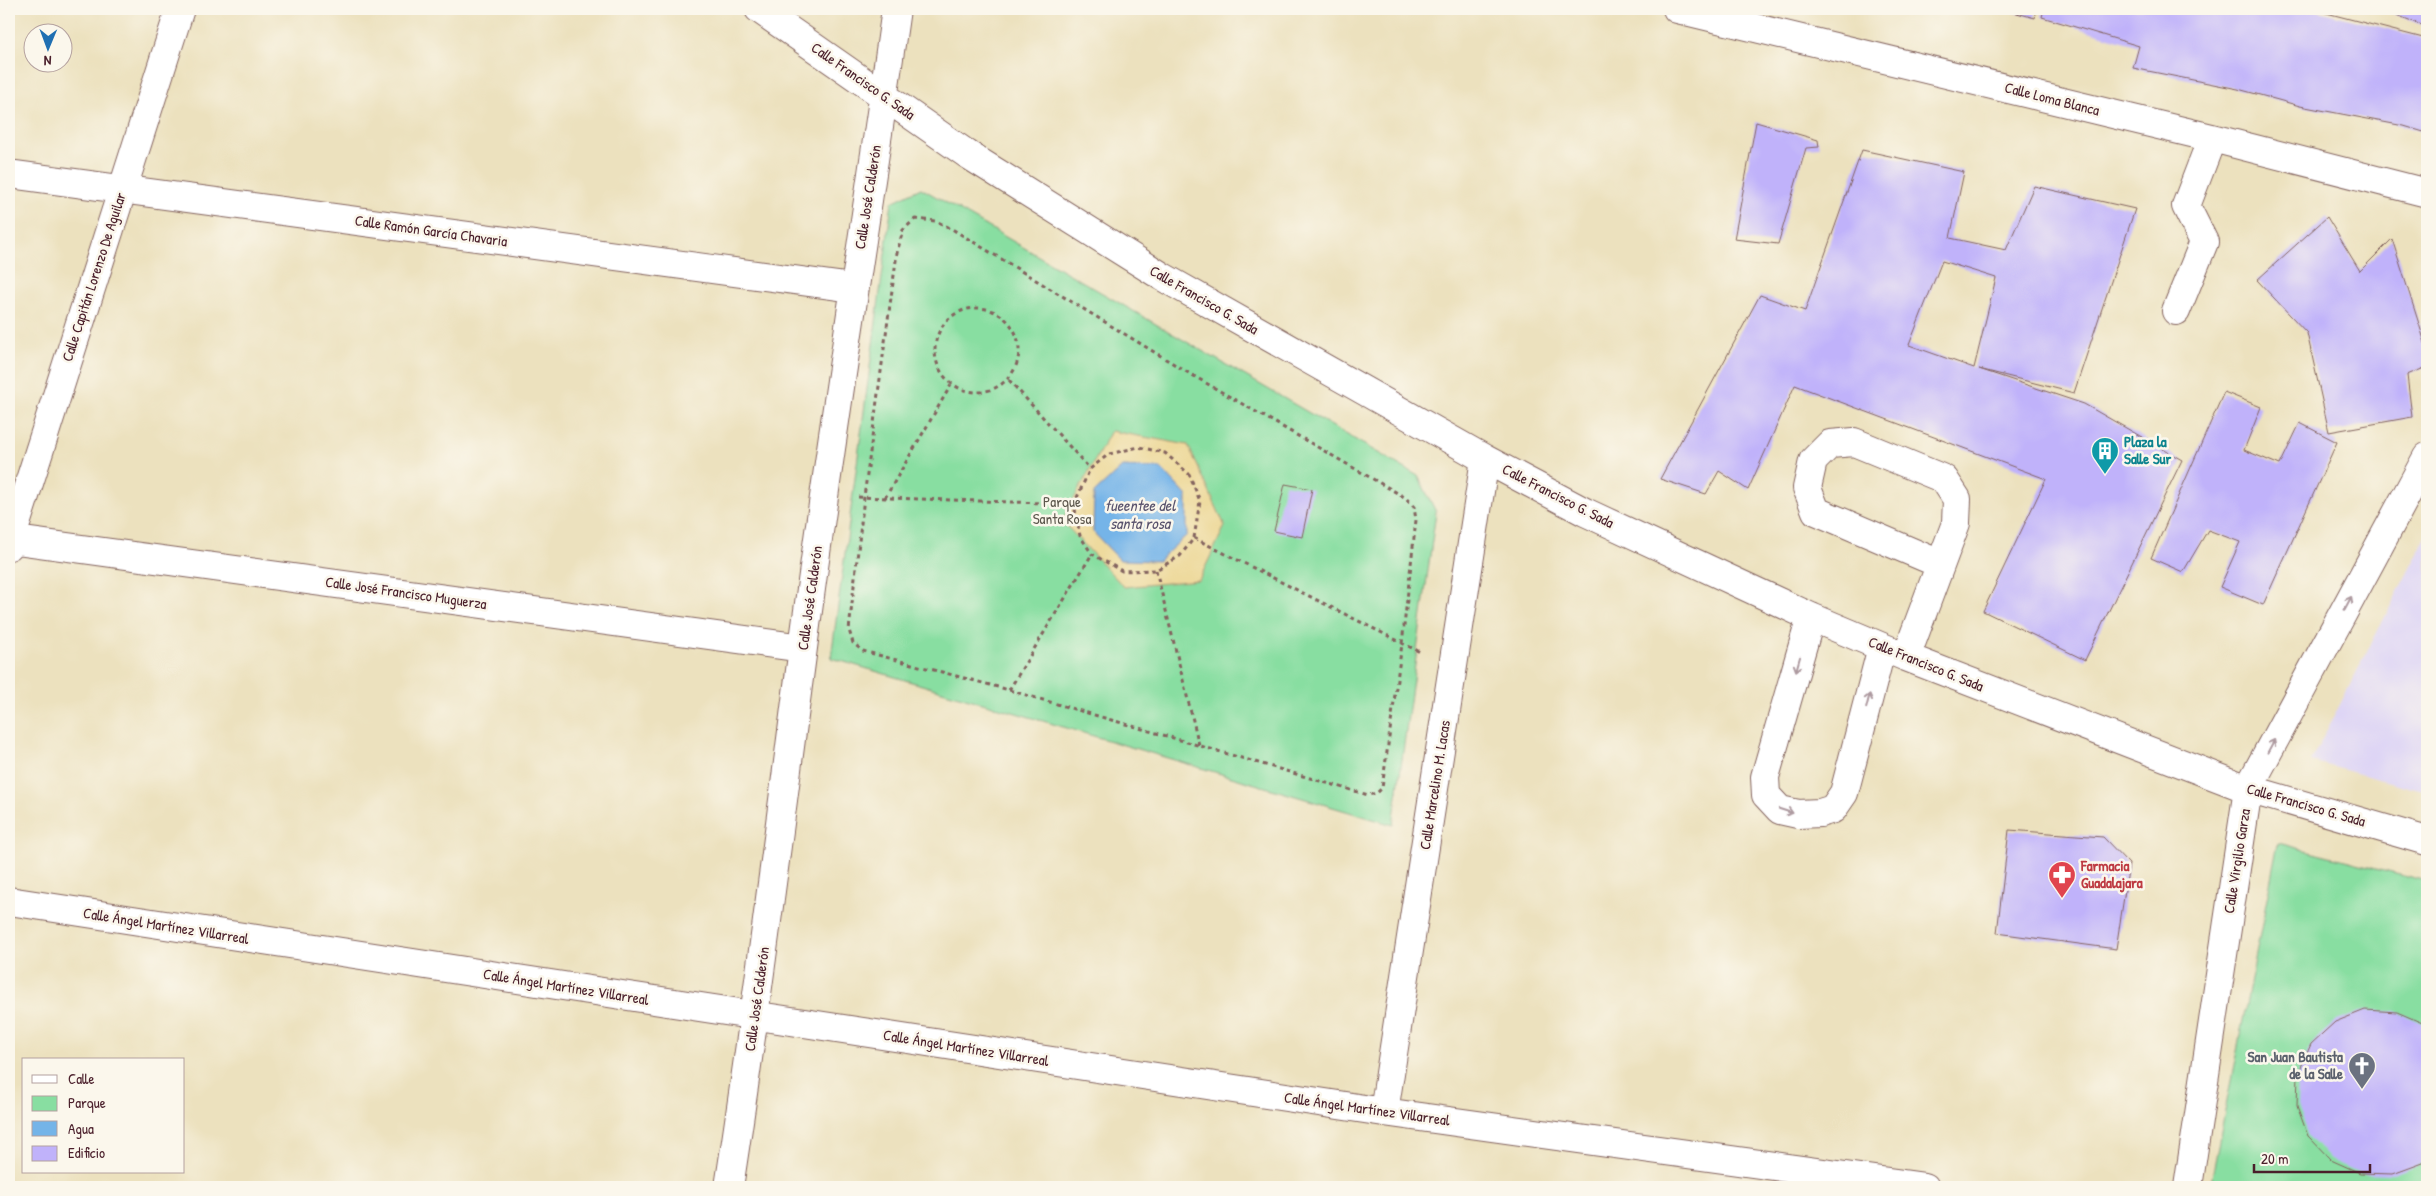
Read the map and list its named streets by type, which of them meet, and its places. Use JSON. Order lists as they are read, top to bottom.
{
  "streets": {
    "street": [
      "Calle Francisco G. Sada",
      "Calle Loma Blanca",
      "Calle José Calderón",
      "Calle Ramón García Chavaria",
      "Calle Capitán Lorenzo De Aguilar",
      "Calle José Francisco Muguerza",
      "Calle Marcelino M. Lacas",
      "Calle Virgilio Garza",
      "Calle Ángel Martínez Villarreal"
    ]
  },
  "crossings": [
    ["Calle Francisco G. Sada", "Calle José Calderón"],
    ["Calle Francisco G. Sada", "Calle Marcelino M. Lacas"],
    ["Calle Francisco G. Sada", "Calle Virgilio Garza"],
    ["Calle José Calderón", "Calle Ramón García Chavaria"],
    ["Calle José Calderón", "Calle José Francisco Muguerza"],
    ["Calle José Calderón", "Calle Ángel Martínez Villarreal"],
    ["Calle Ramón García Chavaria", "Calle Capitán Lorenzo De Aguilar"],
    ["Calle Capitán Lorenzo De Aguilar", "Calle José Francisco Muguerza"],
    ["Calle Marcelino M. Lacas", "Calle Ángel Martínez Villarreal"]
  ],
  "one_way": ["Calle Virgilio Garza"],
  "water": ["fueentee del santa rosa"],
  "parks": ["Parque Santa Rosa"],
  "places": {
    "building": ["Plaza la Salle Sur"],
    "pharmacy": ["Farmacia Guadalajara"],
    "church": ["San Juan Bautista de la Salle"]
  },
  "legend": [
    "Calle",
    "Parque",
    "Agua",
    "Edificio"
  ],
  "scale_bar": "20 m",
  "north": "bottom"
}
